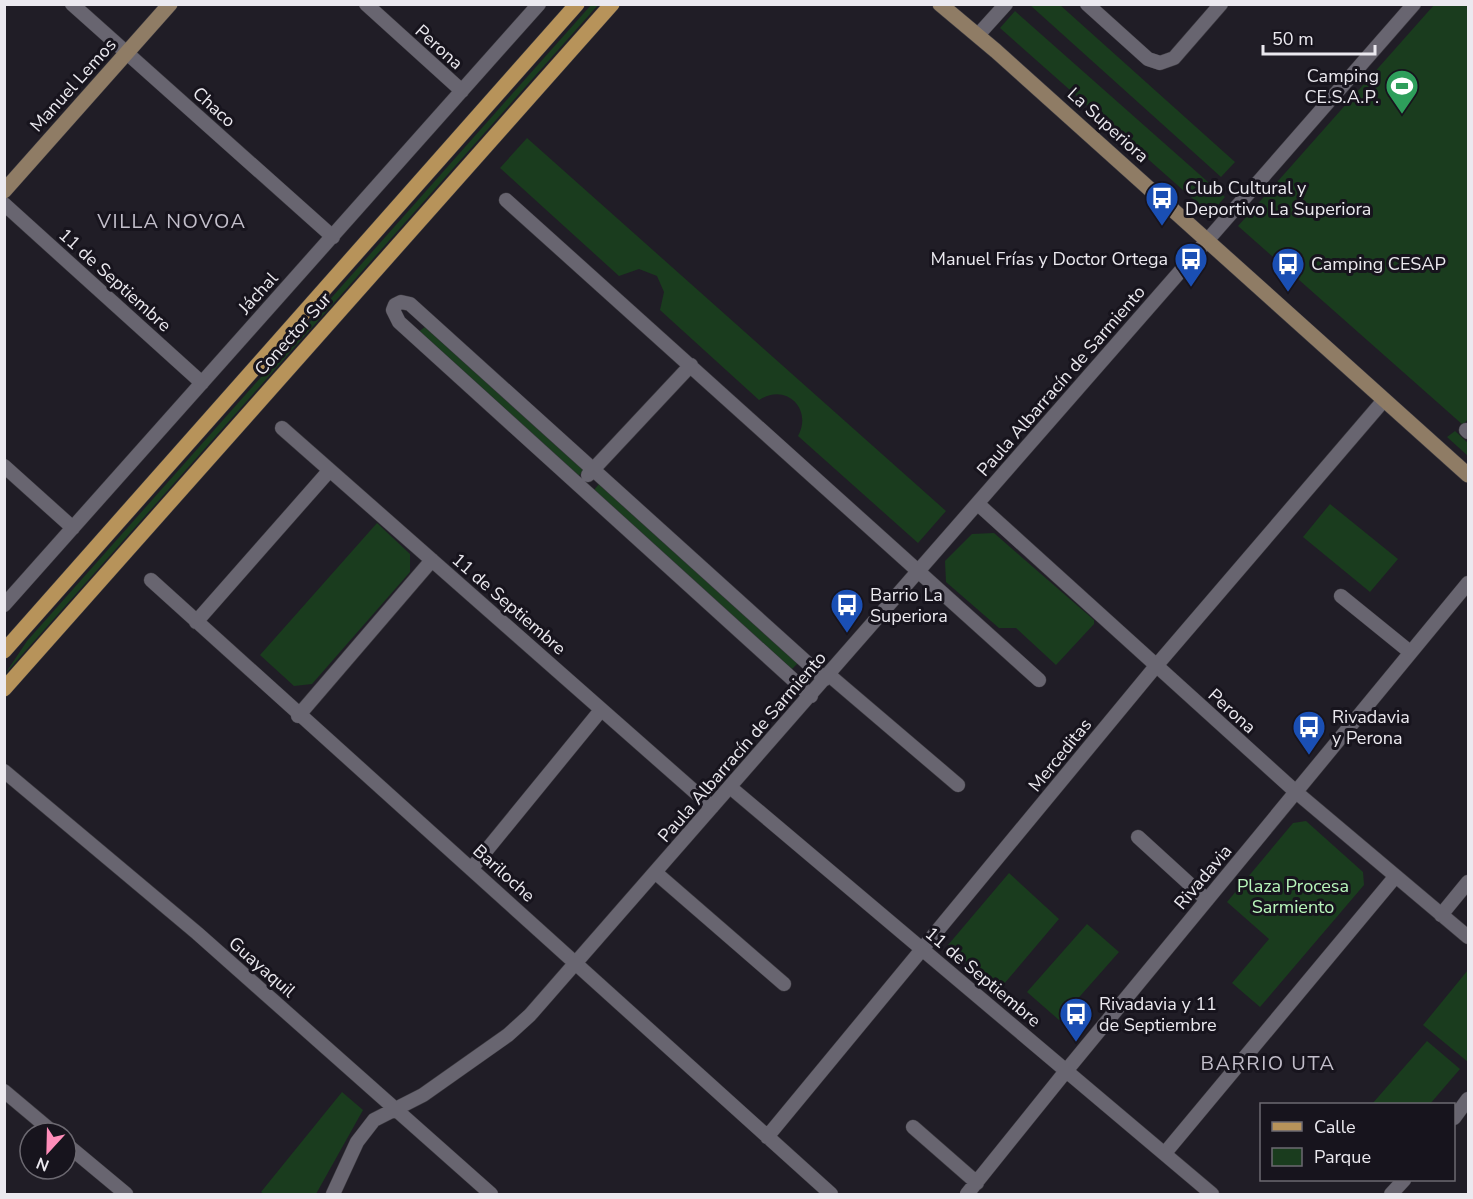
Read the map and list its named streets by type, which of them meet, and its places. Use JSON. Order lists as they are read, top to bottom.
{
  "streets": {
    "main road": ["Manuel Lemos", "La Superiora", "Conector Sur"],
    "street": [
      "Perona",
      "Chaco",
      "11 de Septiembre",
      "Jáchal",
      "Paula Albarracín de Sarmiento",
      "Merceditas",
      "Bariloche",
      "Rivadavia",
      "Guayaquil"
    ]
  },
  "crossings": [
    ["Perona", "Jáchal"],
    ["Perona", "Paula Albarracín de Sarmiento"],
    ["Perona", "Merceditas"],
    ["Perona", "Rivadavia"],
    ["Manuel Lemos", "Chaco"],
    ["Chaco", "Jáchal"],
    ["La Superiora", "Paula Albarracín de Sarmiento"],
    ["La Superiora", "Merceditas"],
    ["11 de Septiembre", "Jáchal"],
    ["11 de Septiembre", "Paula Albarracín de Sarmiento"],
    ["11 de Septiembre", "Merceditas"],
    ["11 de Septiembre", "Rivadavia"],
    ["Paula Albarracín de Sarmiento", "Bariloche"],
    ["Paula Albarracín de Sarmiento", "Guayaquil"],
    ["Merceditas", "Bariloche"]
  ],
  "districts": ["VILLA NOVOA", "BARRIO UTA"],
  "parks": ["Plaza Procesa Sarmiento"],
  "places": {
    "sports": ["Camping CE.S.A.P."],
    "bus stop": [
      "Club Cultural y Deportivo La Superiora",
      "Manuel Frías y Doctor Ortega",
      "Camping CESAP",
      "Barrio La Superiora",
      "Rivadavia y Perona",
      "Rivadavia y 11 de Septiembre"
    ]
  },
  "legend": ["Calle", "Parque"],
  "scale_bar": "50 m",
  "north": "bottom"
}
